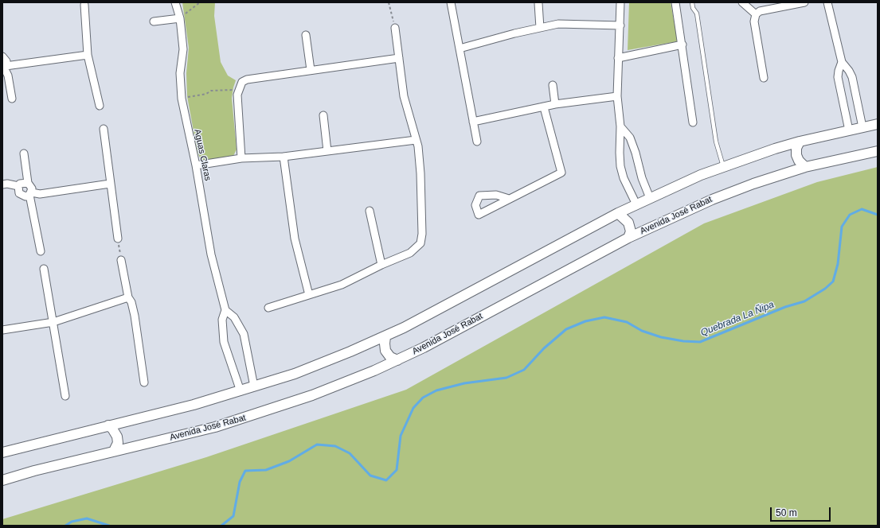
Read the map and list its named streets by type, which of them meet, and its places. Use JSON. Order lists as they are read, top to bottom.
{
  "streets": {
    "street": ["Aguas Claras", "Avenida José Rabat"]
  },
  "water": ["Quebrada La Ñipa"],
  "scale_bar": "50 m"
}
